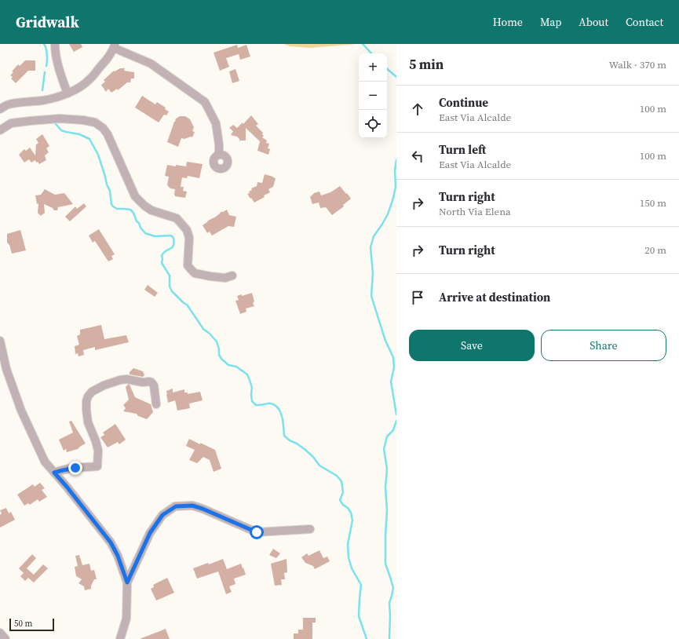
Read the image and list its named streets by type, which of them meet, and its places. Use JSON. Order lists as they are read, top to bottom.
{
  "scale_bar": "50 m",
  "page": {
    "header": "Gridwalk",
    "nav": [
      "Home",
      "Map",
      "About",
      "Contact"
    ],
    "heading": ["5 min", "Walk · 370 m"],
    "map_buttons": ["+", "−"],
    "list": [
      ["Continue", "East Via Alcalde", "100 m"],
      ["Turn left", "East Via Alcalde", "100 m"],
      ["Turn right", "North Via Elena", "150 m"],
      ["Turn right", "20 m"],
      "Arrive at destination"
    ],
    "buttons": ["Save", "Share"],
    "scale": "50 m"
  }
}
